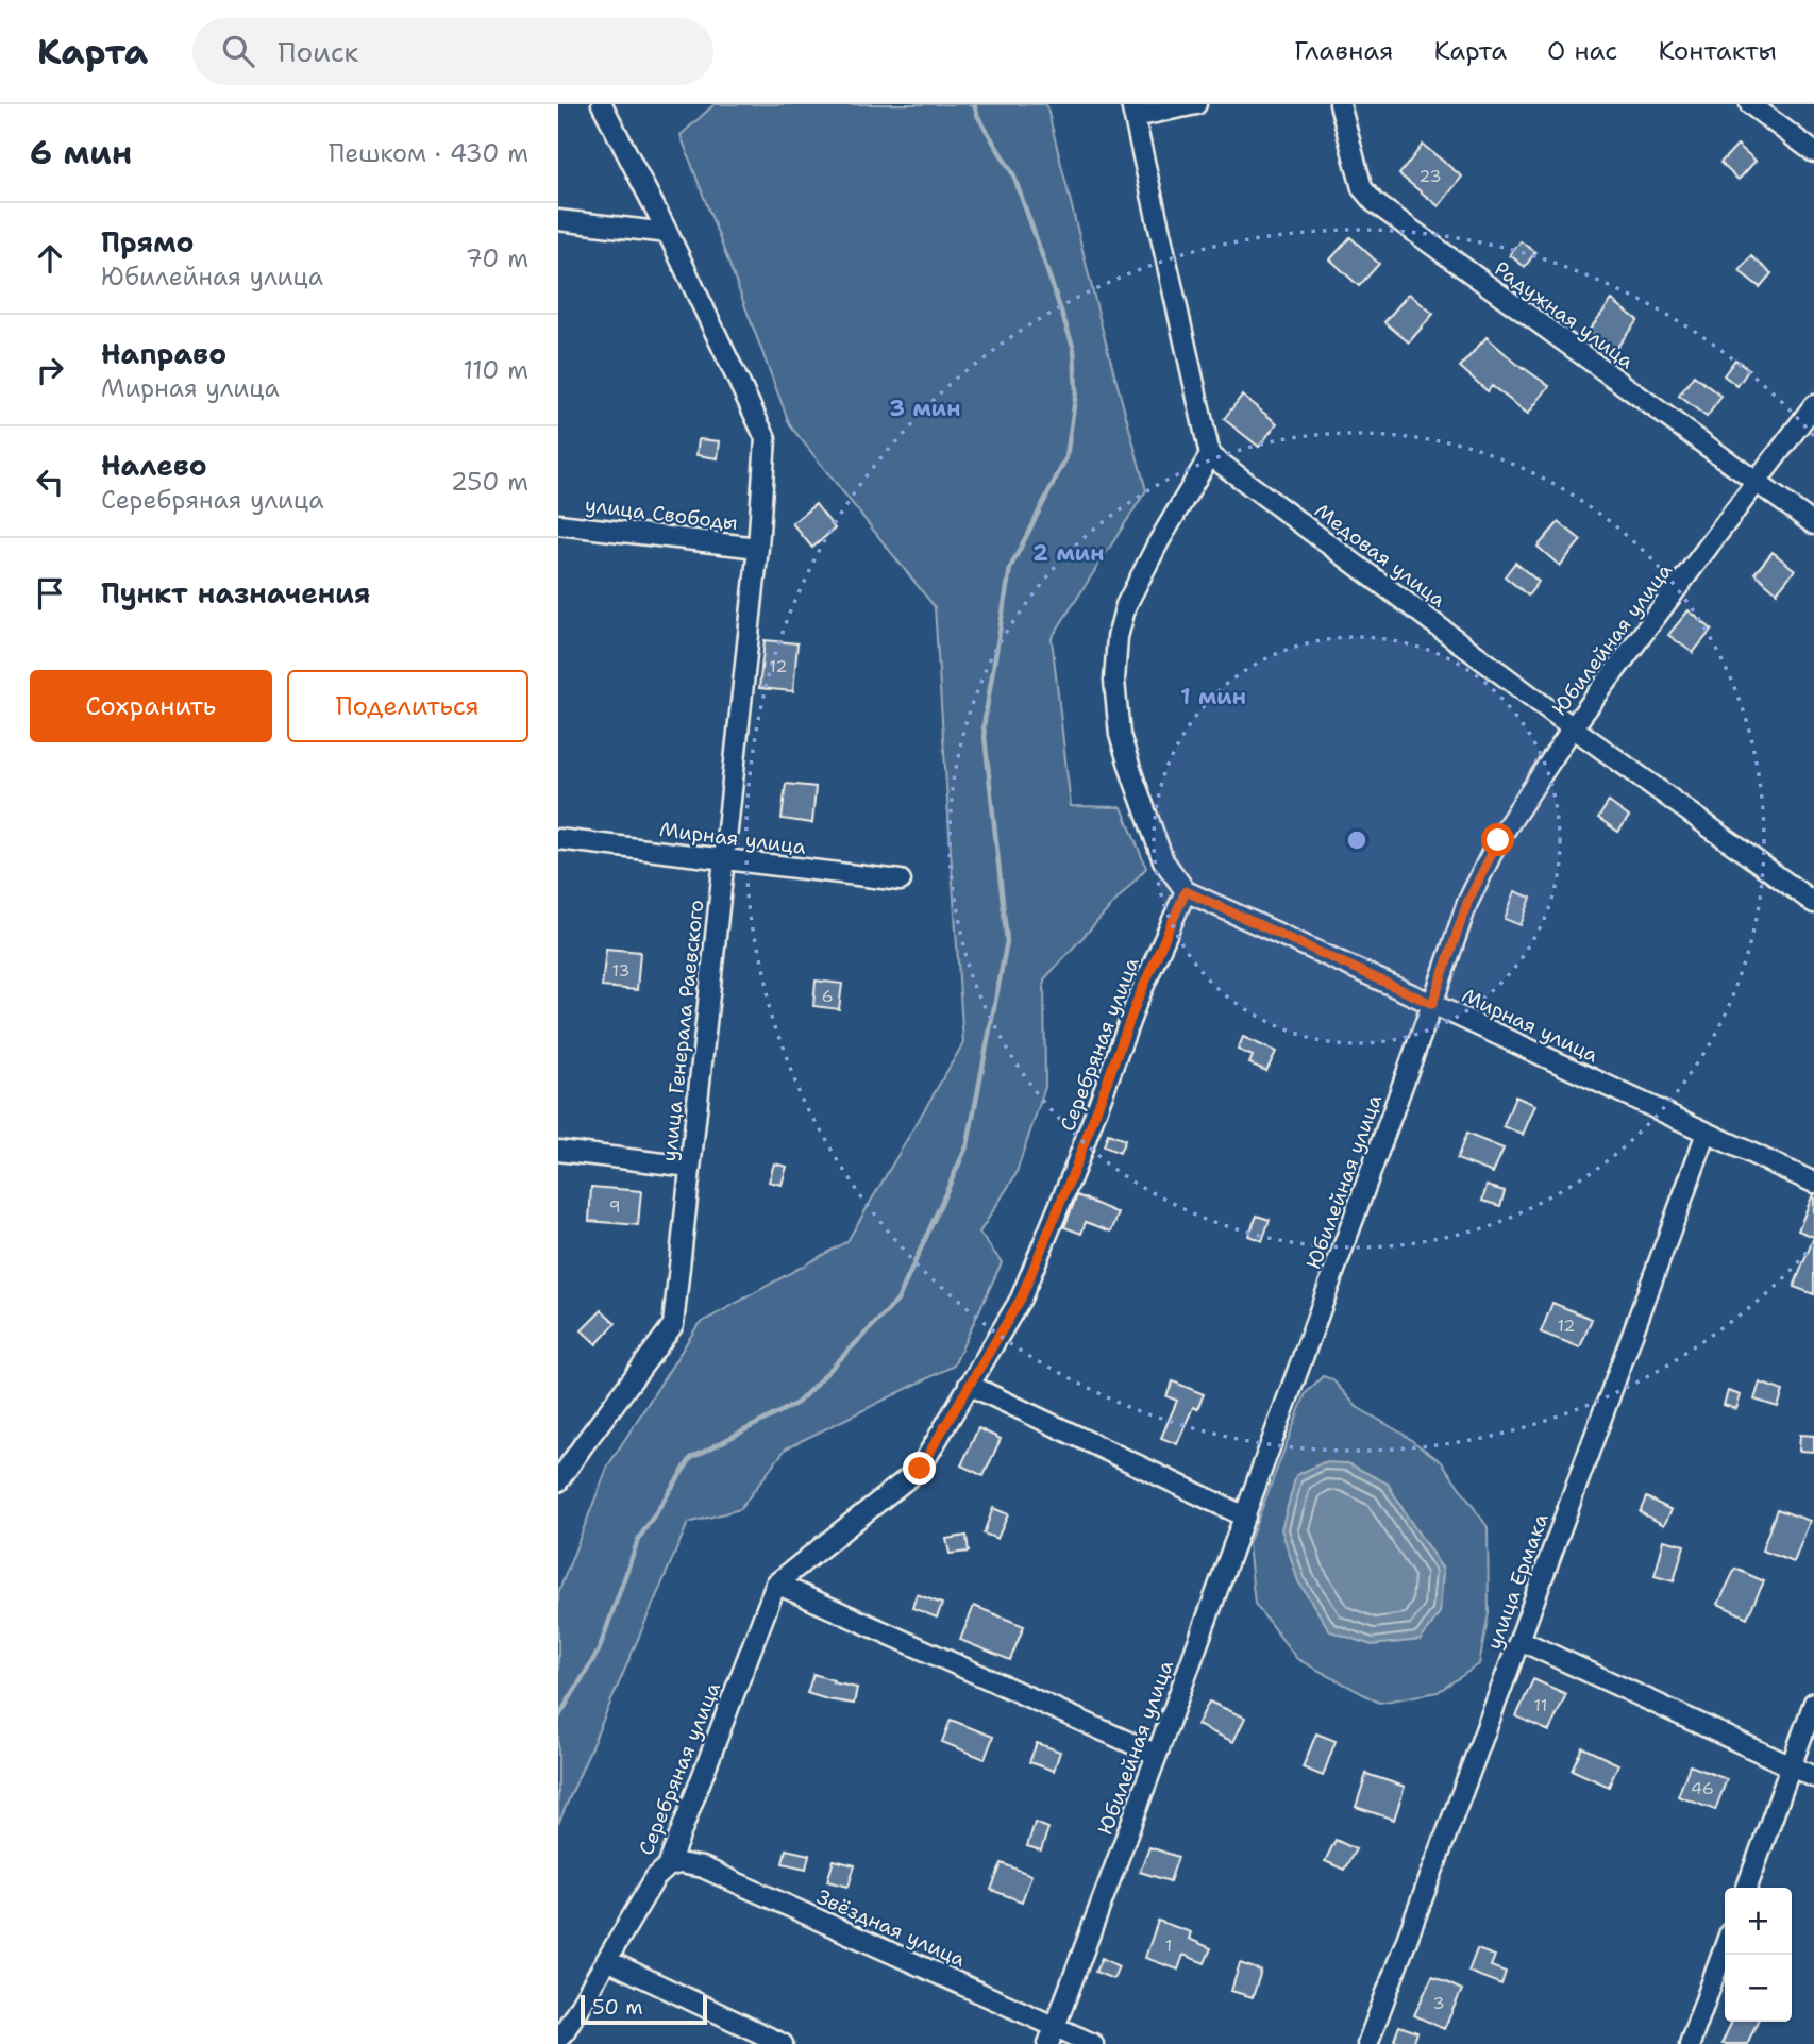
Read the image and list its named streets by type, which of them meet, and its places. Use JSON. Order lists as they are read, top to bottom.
{
  "streets": {
    "street": [
      "Радужная улица",
      "улица Свободы",
      "Медовая улица",
      "Юбилейная улица",
      "Мирная улица",
      "улица Генерала Раевского",
      "Серебряная улица",
      "улица Ермака",
      "Звёздная улица"
    ]
  },
  "crossings": [
    ["Радужная улица", "Юбилейная улица"],
    ["улица Свободы", "улица Генерала Раевского"],
    ["Медовая улица", "Юбилейная улица"],
    ["Юбилейная улица", "Мирная улица"],
    ["Юбилейная улица", "Звёздная улица"],
    ["Мирная улица", "улица Генерала Раевского"],
    ["Мирная улица", "Серебряная улица"],
    ["Мирная улица", "улица Ермака"],
    ["Серебряная улица", "Звёздная улица"]
  ],
  "house_numbers": [
    "23",
    "12",
    "13",
    "6",
    "9",
    "12",
    "11",
    "46",
    "1",
    "3"
  ],
  "scale_bar": "50 m",
  "page": {
    "header": "Карта",
    "search": "Поиск",
    "nav": [
      "Главная",
      "Карта",
      "О нас",
      "Контакты"
    ],
    "heading": ["6 мин", "Пешком · 430 m"],
    "list": [
      ["Прямо", "Юбилейная улица", "70 m"],
      ["Направо", "Мирная улица", "110 m"],
      ["Налево", "Серебряная улица", "250 m"],
      "Пункт назначения"
    ],
    "buttons": ["Сохранить", "Поделиться"],
    "map_buttons": ["+", "−"],
    "scale": "50 m"
  },
  "rings": ["3 мин", "2 мин", "1 мин"]
}
